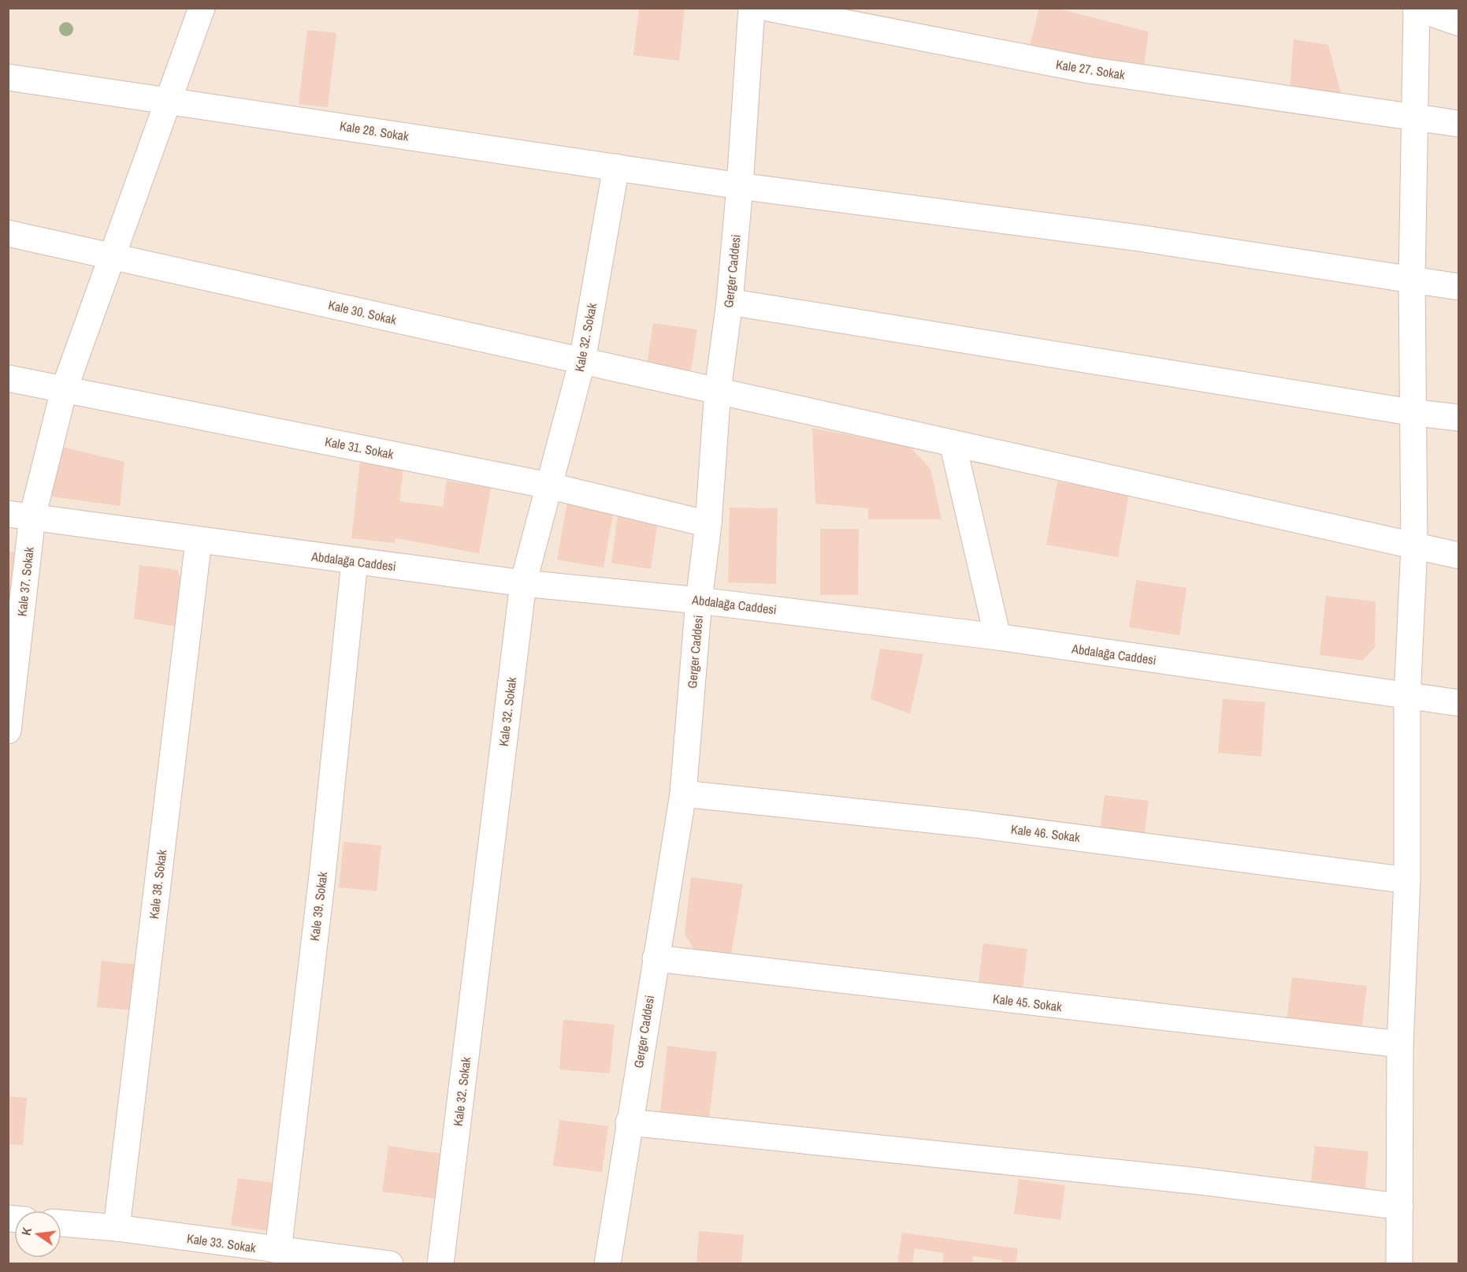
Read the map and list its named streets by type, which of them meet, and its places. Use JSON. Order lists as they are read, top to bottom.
{
  "streets": {
    "street": [
      "Kale 27. Sokak",
      "Kale 28. Sokak",
      "Gerger Caddesi",
      "Kale 30. Sokak",
      "Kale 32. Sokak",
      "Kale 31. Sokak",
      "Abdalağa Caddesi",
      "Kale 37. Sokak",
      "Kale 46. Sokak",
      "Kale 38. Sokak",
      "Kale 39. Sokak",
      "Kale 45. Sokak",
      "Kale 33. Sokak"
    ]
  },
  "crossings": [
    ["Kale 28. Sokak", "Gerger Caddesi"],
    ["Kale 28. Sokak", "Kale 32. Sokak"],
    ["Kale 28. Sokak", "Kale 37. Sokak"],
    ["Gerger Caddesi", "Kale 30. Sokak"],
    ["Gerger Caddesi", "Kale 31. Sokak"],
    ["Gerger Caddesi", "Abdalağa Caddesi"],
    ["Gerger Caddesi", "Kale 46. Sokak"],
    ["Gerger Caddesi", "Kale 45. Sokak"],
    ["Kale 30. Sokak", "Kale 32. Sokak"],
    ["Kale 30. Sokak", "Kale 37. Sokak"],
    ["Kale 32. Sokak", "Kale 31. Sokak"],
    ["Kale 32. Sokak", "Abdalağa Caddesi"],
    ["Kale 31. Sokak", "Kale 37. Sokak"],
    ["Abdalağa Caddesi", "Kale 37. Sokak"],
    ["Abdalağa Caddesi", "Kale 38. Sokak"],
    ["Abdalağa Caddesi", "Kale 39. Sokak"],
    ["Kale 38. Sokak", "Kale 33. Sokak"],
    ["Kale 39. Sokak", "Kale 33. Sokak"]
  ],
  "north": "left"
}
